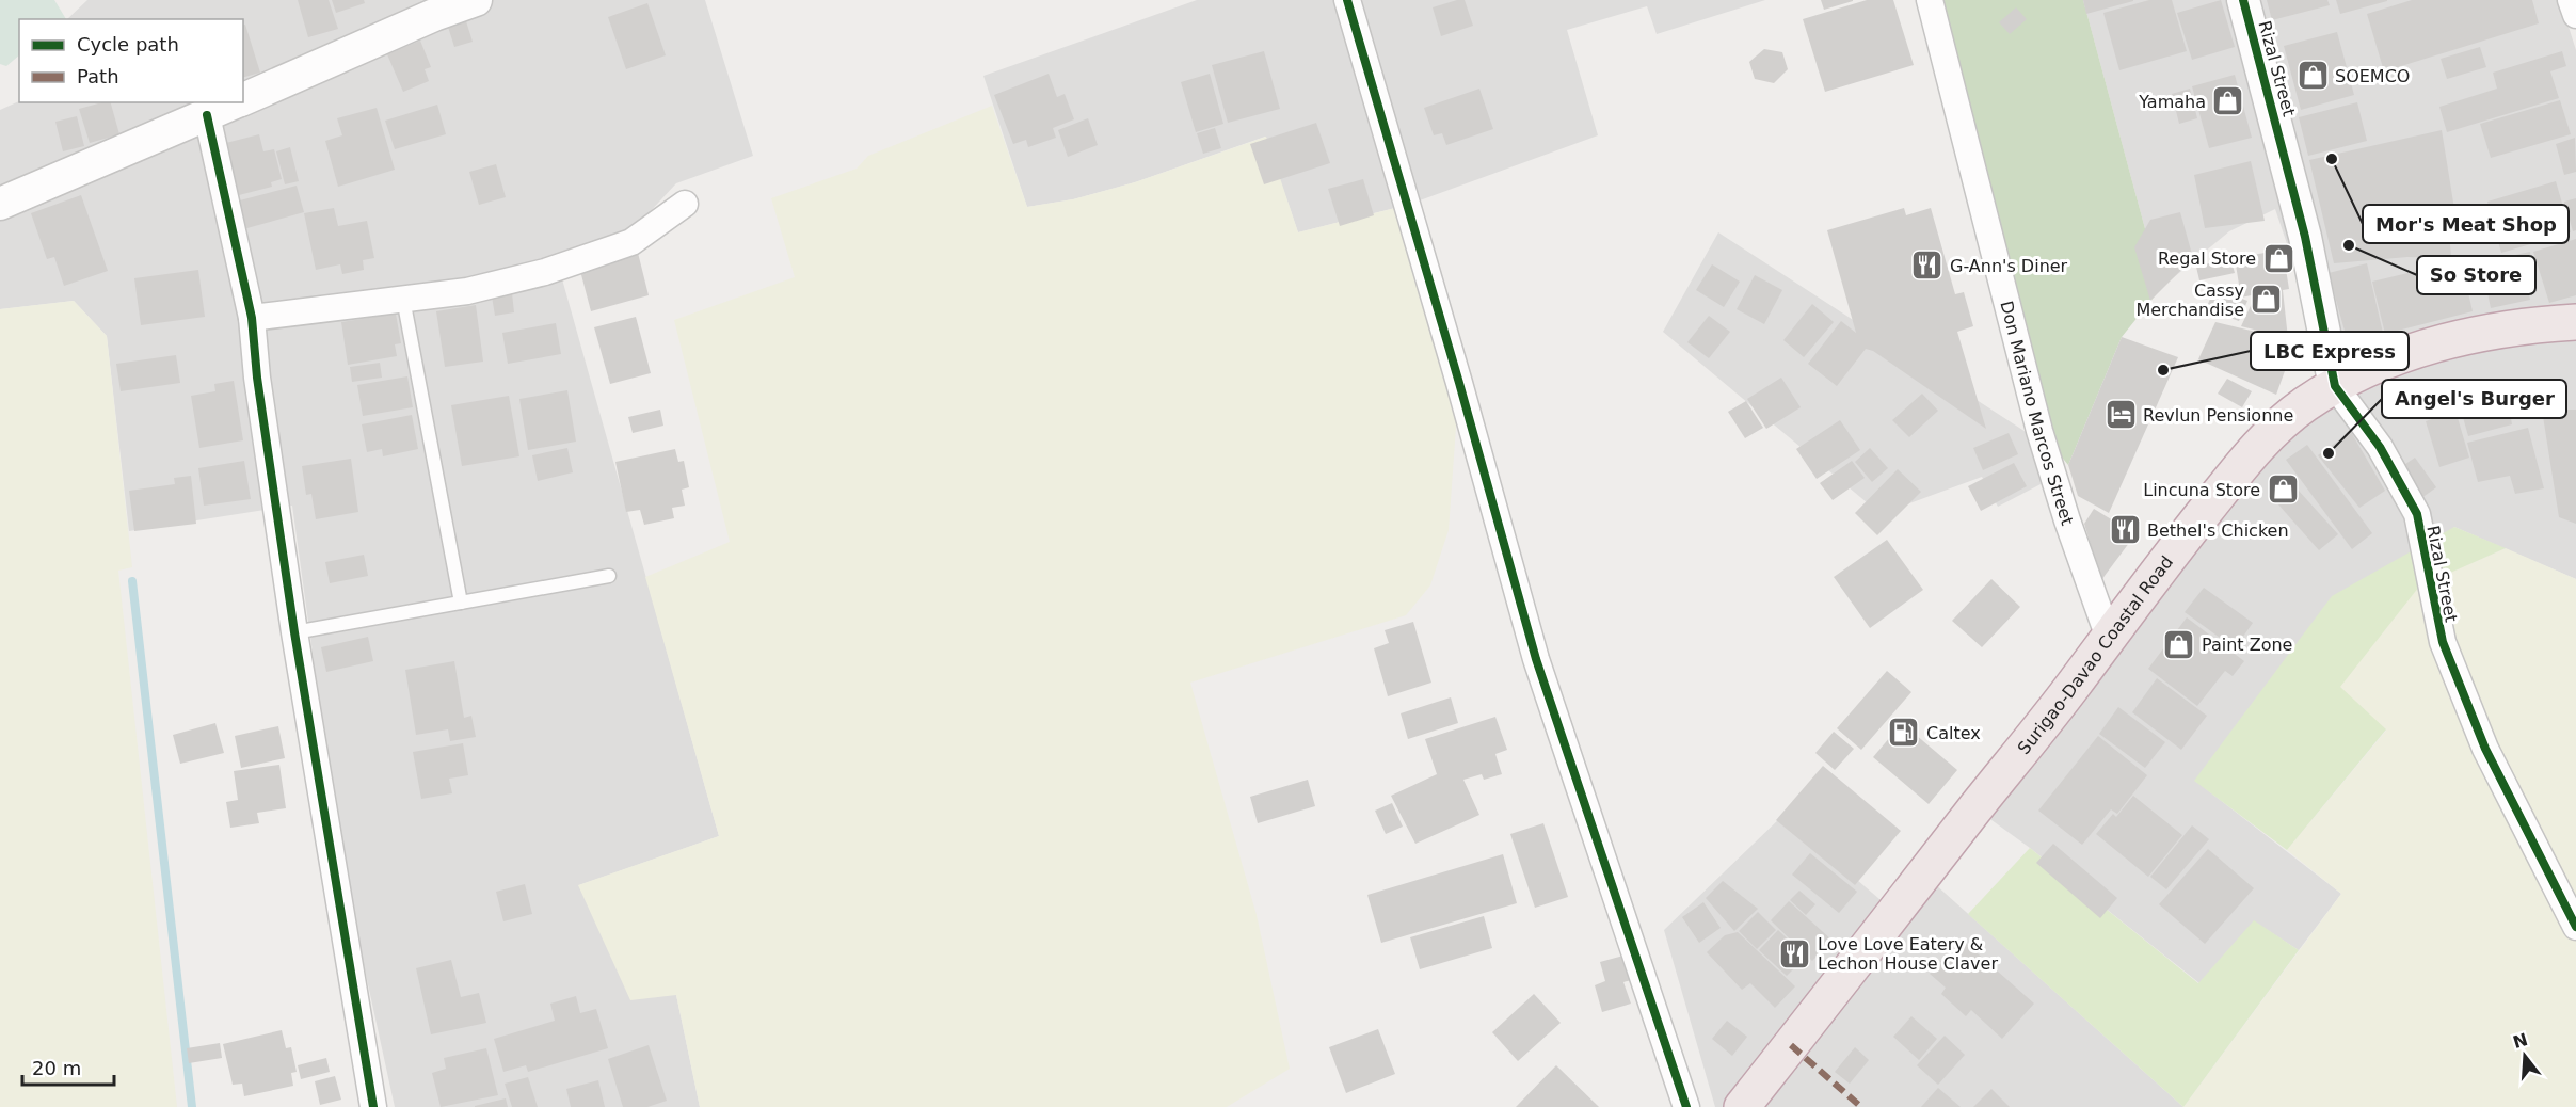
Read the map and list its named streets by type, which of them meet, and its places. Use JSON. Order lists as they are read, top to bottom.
{
  "streets": {
    "highway": ["Surigao-Davao Coastal Road"],
    "street": ["Rizal Street", "Don Mariano Marcos Street"]
  },
  "crossings": [
    ["Rizal Street", "Surigao-Davao Coastal Road"],
    ["Don Mariano Marcos Street", "Surigao-Davao Coastal Road"]
  ],
  "places": {
    "shop": [
      "SOEMCO",
      "Yamaha",
      "Regal Store",
      "Cassy Merchandise",
      "Lincuna Store",
      "Paint Zone"
    ],
    "other": [
      "Mor's Meat Shop",
      "So Store",
      "LBC Express",
      "Angel's Burger"
    ],
    "restaurant": ["G-Ann's Diner", "Bethel's Chicken", "Love Love Eatery & Lechon House Claver"],
    "hotel": ["Revlun Pensionne"],
    "fuel station": ["Caltex"]
  },
  "legend": ["Cycle path", "Path"],
  "scale_bar": "20 m",
  "north": "top"
}
